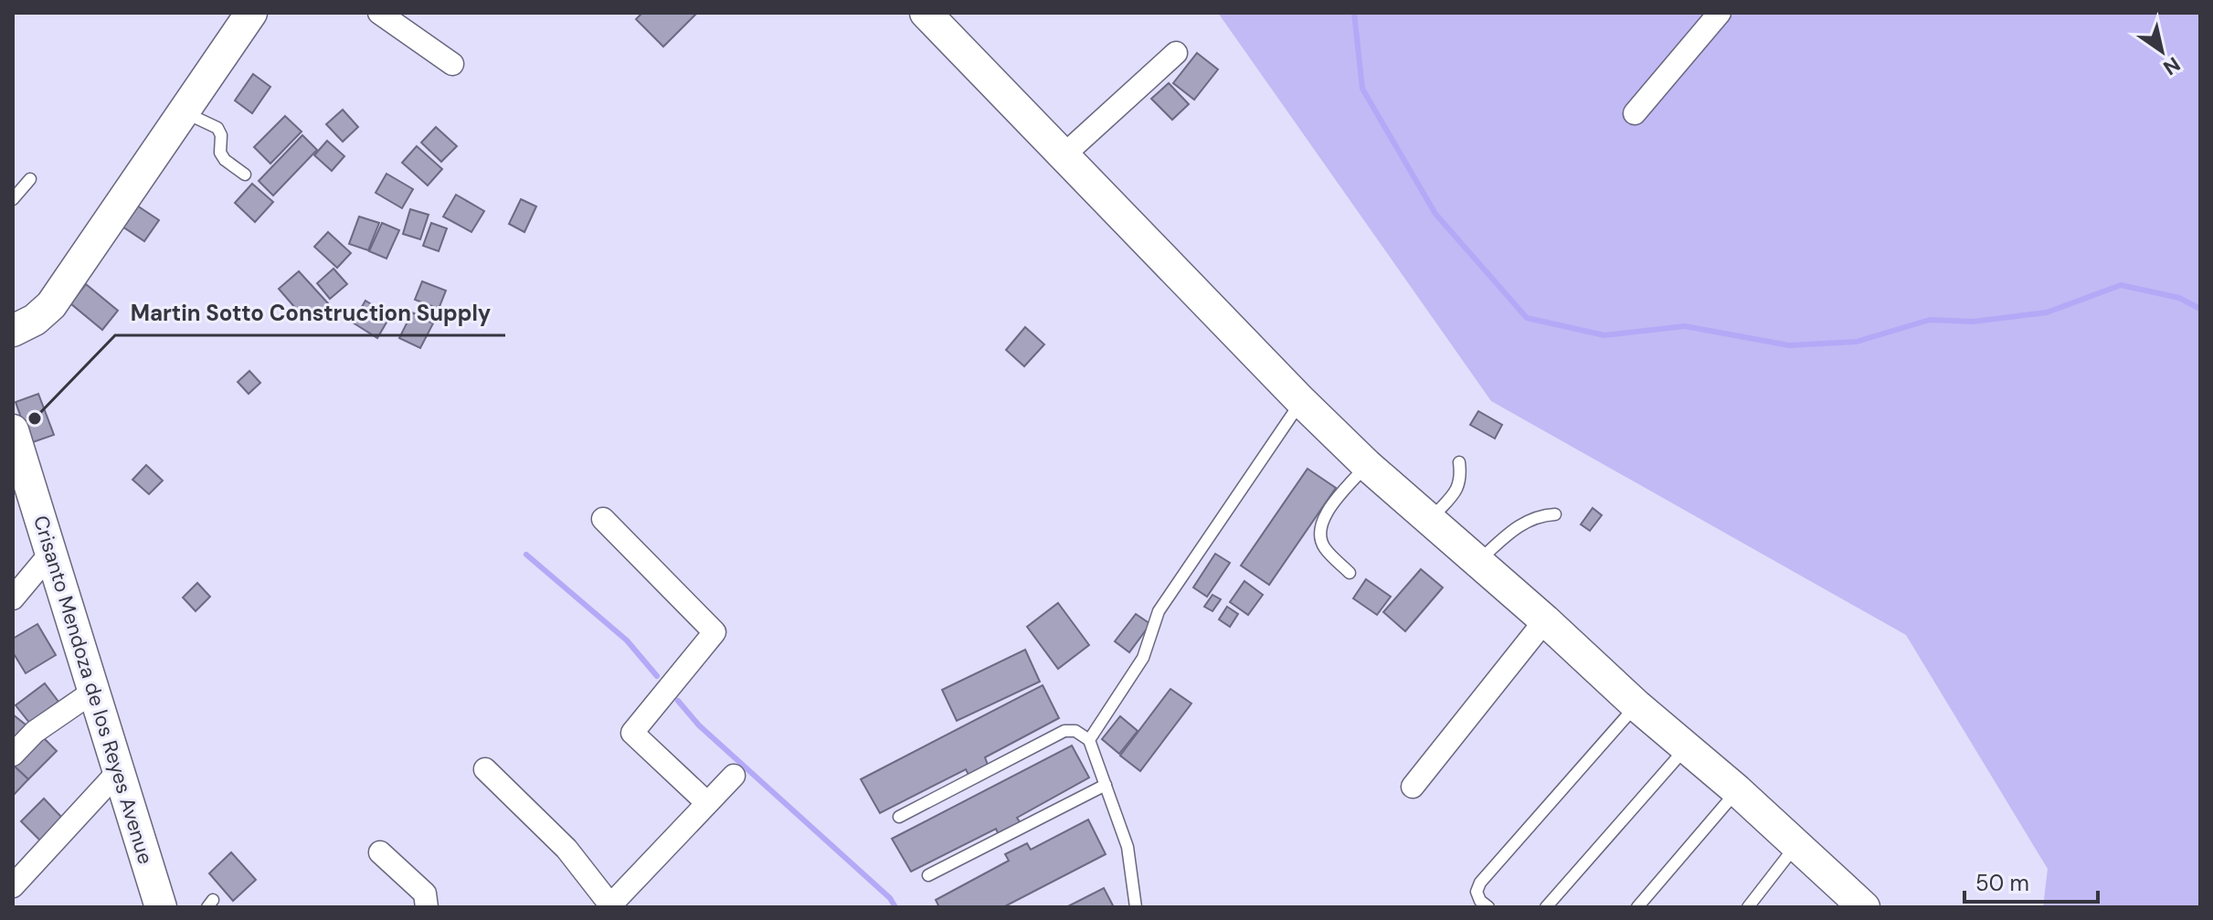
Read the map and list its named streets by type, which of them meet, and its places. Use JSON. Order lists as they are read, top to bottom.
{
  "streets": {
    "street": ["Crisanto Mendoza de los Reyes Avenue"]
  },
  "places": ["Martin Sotto Construction Supply"],
  "scale_bar": "50 m",
  "north": "bottom right"
}
